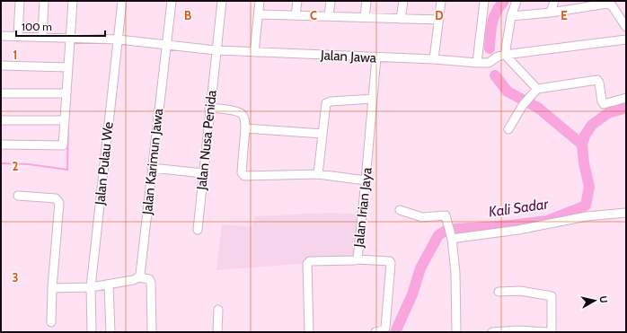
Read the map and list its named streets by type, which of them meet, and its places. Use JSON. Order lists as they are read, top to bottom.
{
  "streets": {
    "street": [
      "Jalan Jawa",
      "Jalan Nusa Penida",
      "Jalan Karimun Jawa",
      "Jalan Pulau We",
      "Jalan Irian Jaya"
    ]
  },
  "crossings": [
    ["Jalan Jawa", "Jalan Nusa Penida"],
    ["Jalan Jawa", "Jalan Karimun Jawa"],
    ["Jalan Jawa", "Jalan Pulau We"],
    ["Jalan Jawa", "Jalan Irian Jaya"]
  ],
  "water": ["Kali Sadar"],
  "scale_bar": "100 m",
  "north": "right",
  "grid": {
    "columns": [
      "B",
      "C",
      "D",
      "E"
    ],
    "rows": ["1", "2", "3"]
  }
}
